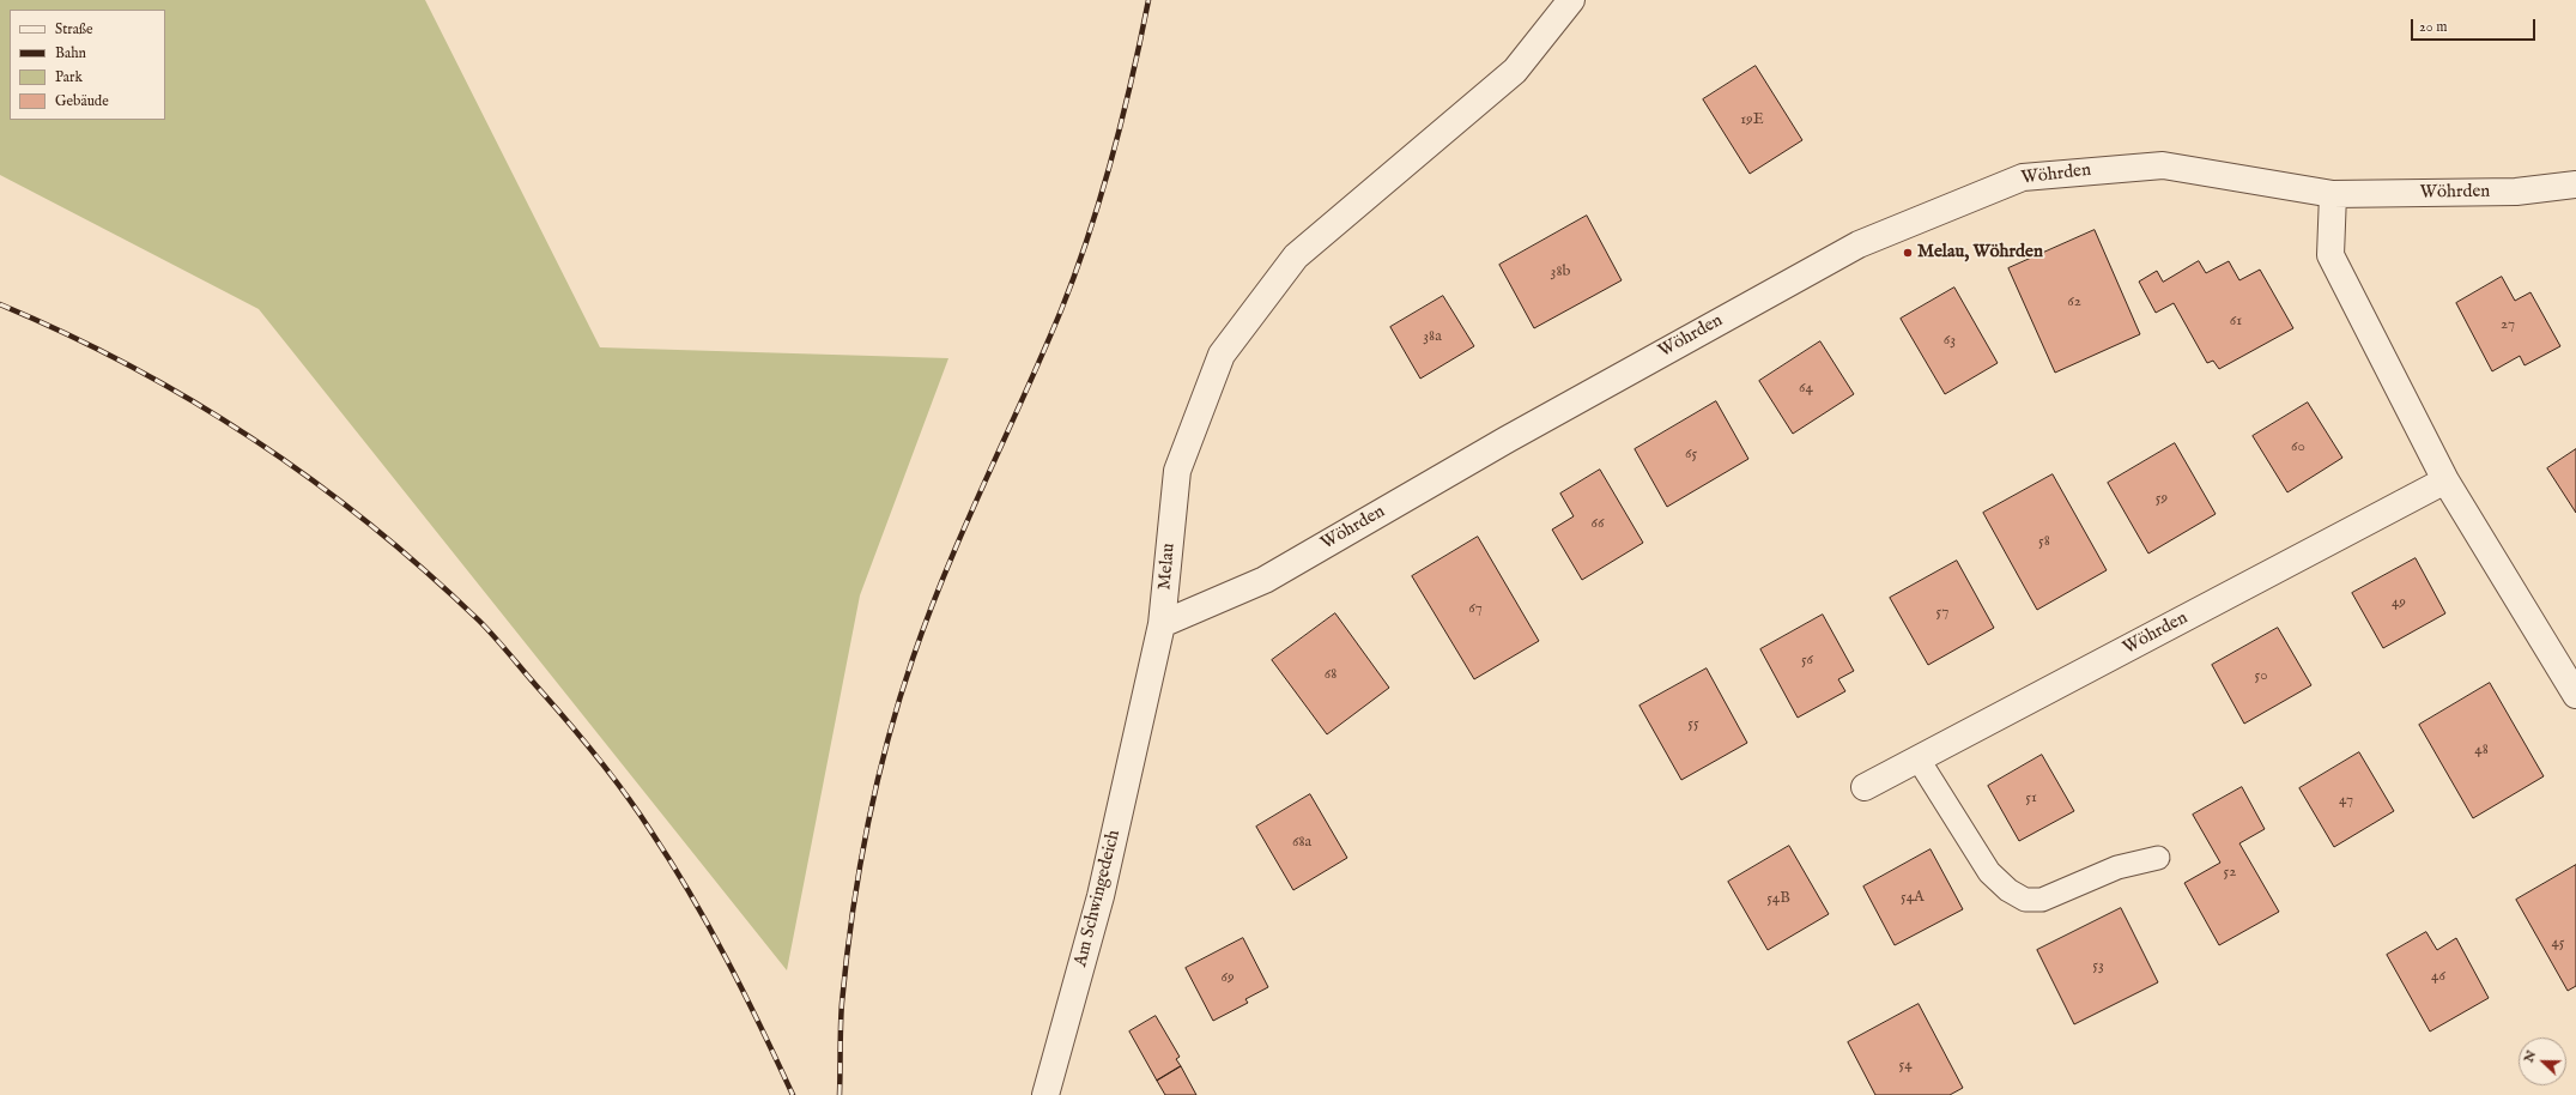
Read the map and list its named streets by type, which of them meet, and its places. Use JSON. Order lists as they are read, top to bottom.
{
  "streets": {
    "street": ["Wöhrden", "Melau", "Am Schwingedeich"]
  },
  "crossings": [
    ["Wöhrden", "Melau"],
    ["Wöhrden", "Am Schwingedeich"],
    ["Melau", "Am Schwingedeich"]
  ],
  "places": ["Melau, Wöhrden"],
  "house_numbers": [
    "19E",
    "38b",
    "62",
    "61",
    "27",
    "38a",
    "63",
    "64",
    "60",
    "65",
    "59",
    "66",
    "58",
    "49",
    "67",
    "57",
    "56",
    "68",
    "50",
    "55",
    "48",
    "51",
    "47",
    "68a",
    "52",
    "54A",
    "54B",
    "45",
    "53",
    "46",
    "69",
    "54"
  ],
  "legend": [
    "Straße",
    "Bahn",
    "Park",
    "Gebäude"
  ],
  "scale_bar": "20 m",
  "north": "left"
}
